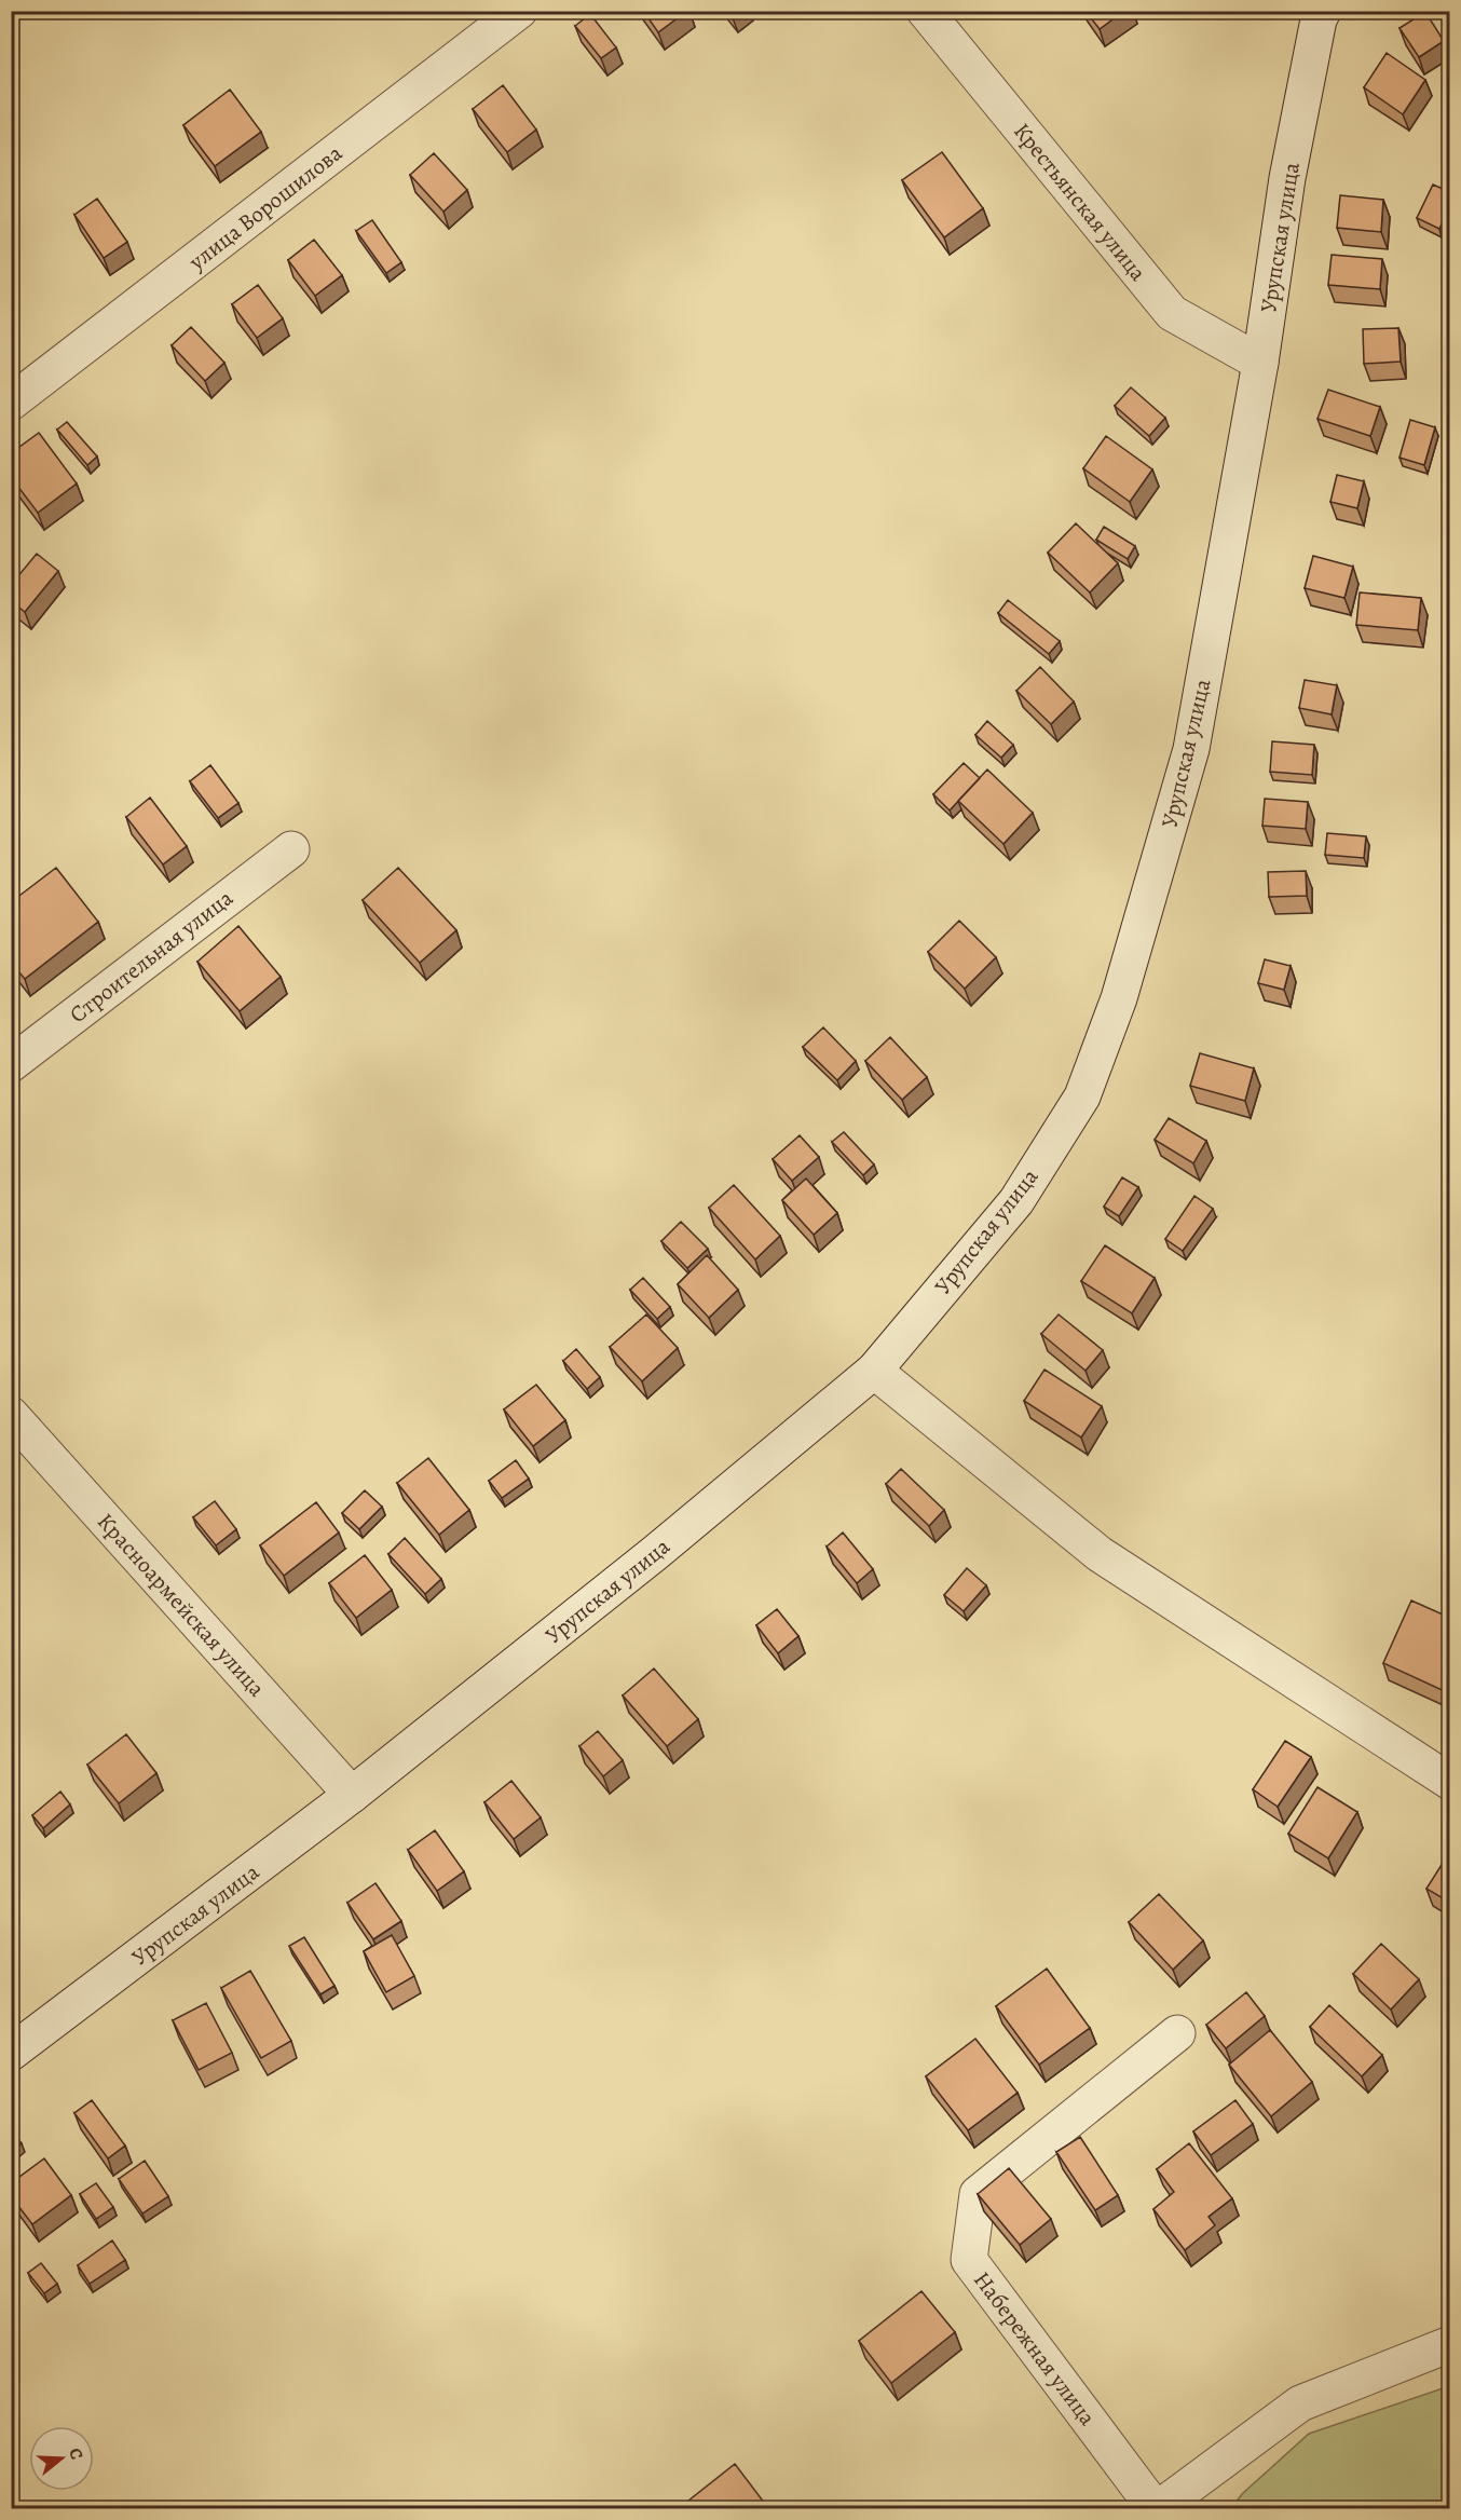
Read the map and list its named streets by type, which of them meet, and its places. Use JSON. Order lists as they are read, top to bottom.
{
  "streets": {
    "street": [
      "Крестьянская улица",
      "улица Ворошилова",
      "Урупская улица",
      "Строительная улица",
      "Красноармейская улица",
      "Набережная улица"
    ]
  },
  "crossings": [
    ["Крестьянская улица", "Урупская улица"],
    ["Урупская улица", "Красноармейская улица"]
  ],
  "north": "right"
}
